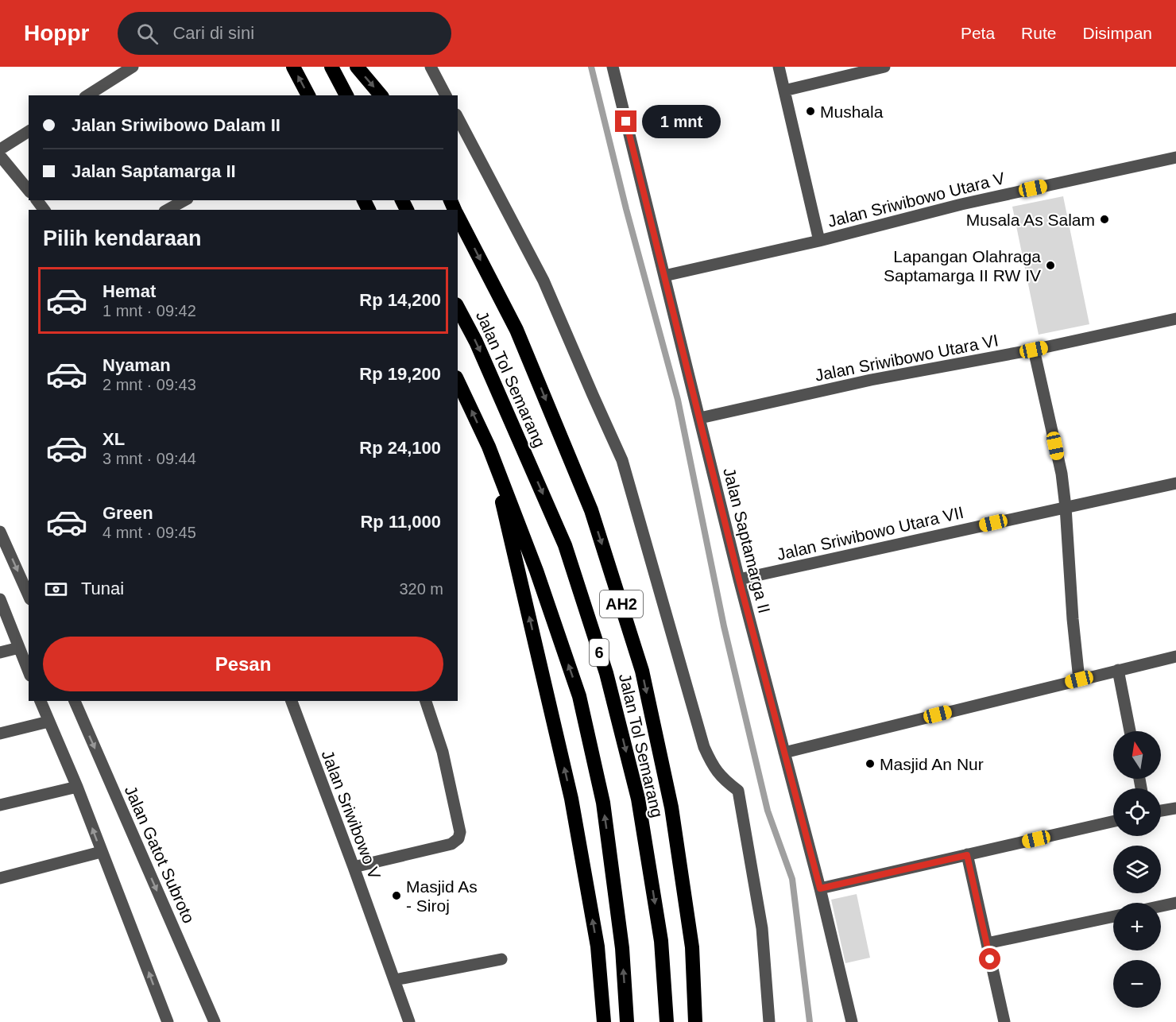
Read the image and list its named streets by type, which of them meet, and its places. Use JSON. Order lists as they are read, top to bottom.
{
  "streets": {
    "highway": ["Jalan Tol Semarang", "AH2", "6"],
    "street": [
      "Jalan Sriwibowo Utara V",
      "Jalan Sriwibowo Utara VI",
      "Jalan Sriwibowo Utara VII",
      "Jalan Saptamarga II",
      "Jalan Sriwibowo V",
      "Jalan Gatot Subroto"
    ]
  },
  "crossings": [
    ["Jalan Sriwibowo Utara V", "Jalan Saptamarga II"],
    ["Jalan Sriwibowo Utara VI", "Jalan Saptamarga II"],
    ["Jalan Sriwibowo Utara VII", "Jalan Saptamarga II"]
  ],
  "places": [
    "Mushala",
    "Musala As Salam",
    "Lapangan Olahraga Saptamarga II RW IV",
    "Masjid An Nur",
    "Masjid As - Siroj"
  ],
  "north": "top",
  "page": {
    "header": "Hoppr",
    "search": "Cari di sini",
    "nav": ["Peta", "Rute", "Disimpan"],
    "banner": ["Jalan Sriwibowo Dalam II", "Jalan Saptamarga II"],
    "bubble": "1 mnt",
    "heading": "Pilih kendaraan",
    "list": [
      {
        "name": "Hemat",
        "note": "1 mnt · 09:42",
        "value": "Rp 14,200"
      },
      {
        "name": "Nyaman",
        "note": "2 mnt · 09:43",
        "value": "Rp 19,200"
      },
      {
        "name": "XL",
        "note": "3 mnt · 09:44",
        "value": "Rp 24,100"
      },
      {
        "name": "Green",
        "note": "4 mnt · 09:45",
        "value": "Rp 11,000"
      }
    ],
    "pay": ["Tunai", "320 m"],
    "buttons": "Pesan",
    "map_buttons": ["+", "−"]
  }
}
